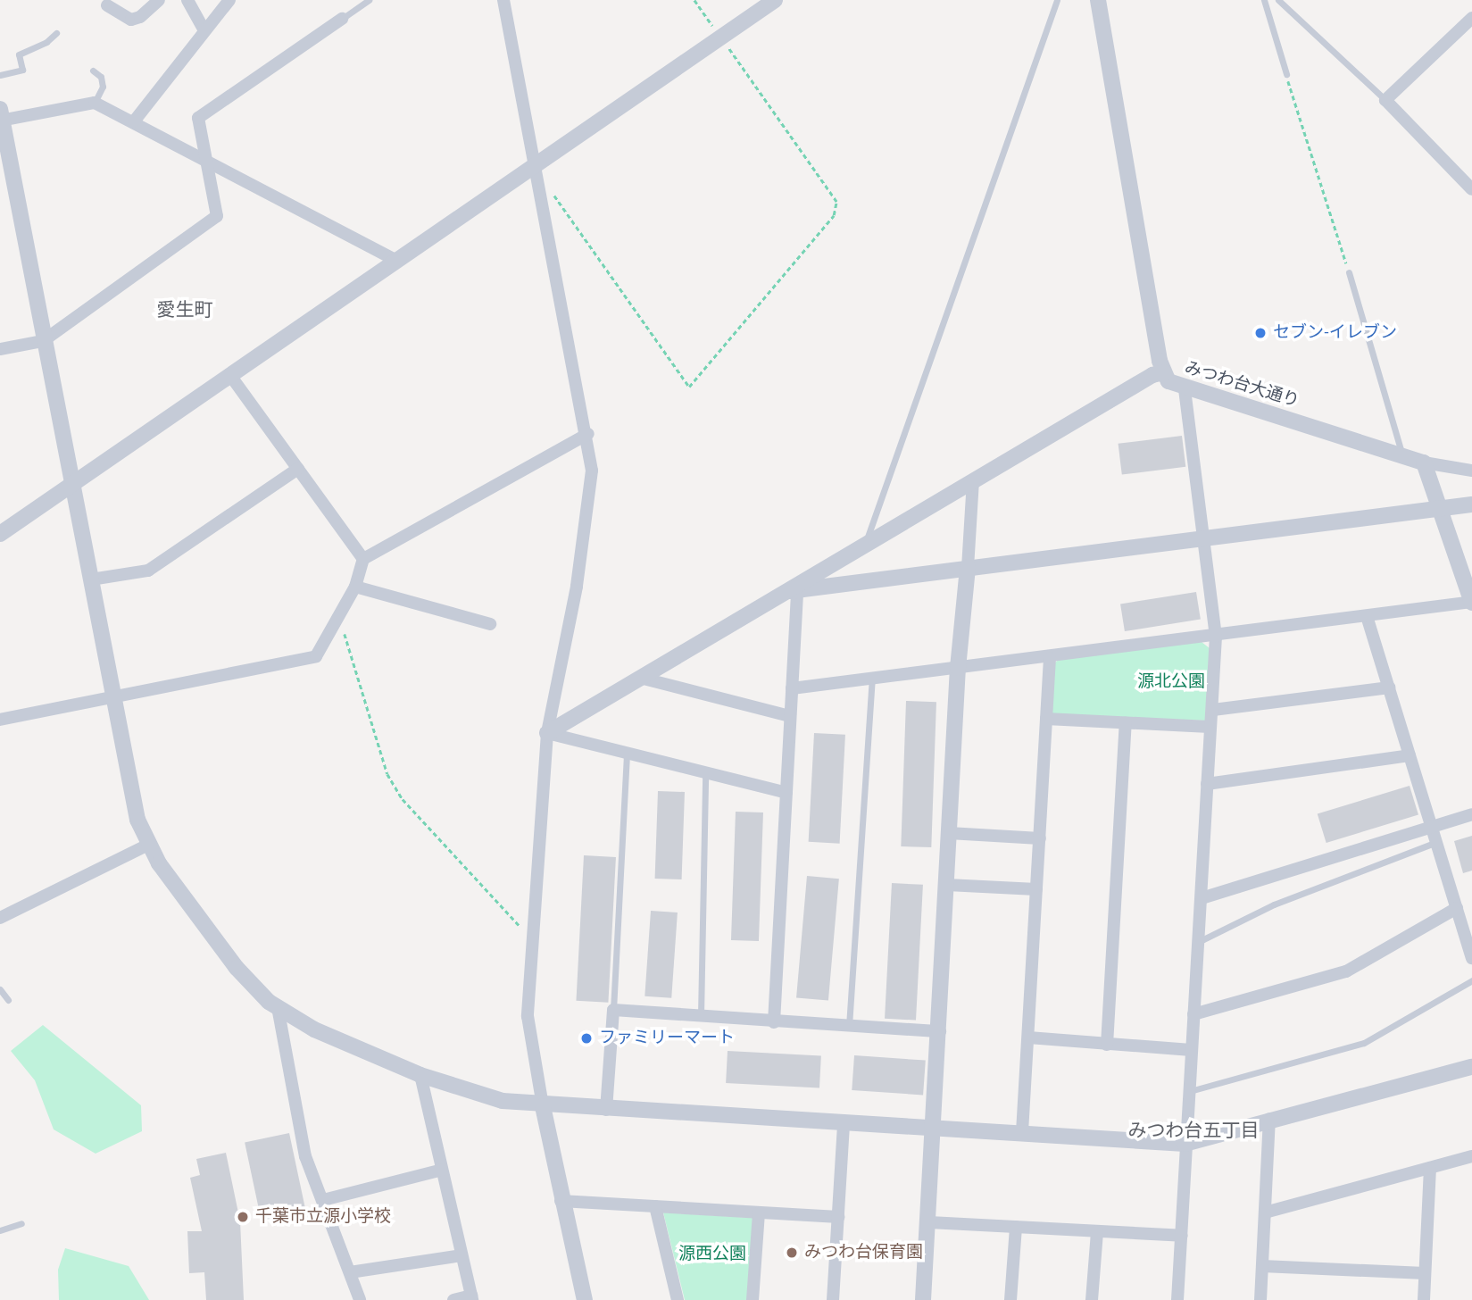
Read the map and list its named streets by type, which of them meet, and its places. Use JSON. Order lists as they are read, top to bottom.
{
  "streets": {
    "street": ["みつわ台大通り"]
  },
  "districts": ["愛生町", "みつわ台五丁目"],
  "parks": ["源北公園", "源西公園"],
  "places": [
    "セブン-イレブン",
    "ファミリーマート",
    "千葉市立源小学校",
    "みつわ台保育園"
  ]
}
